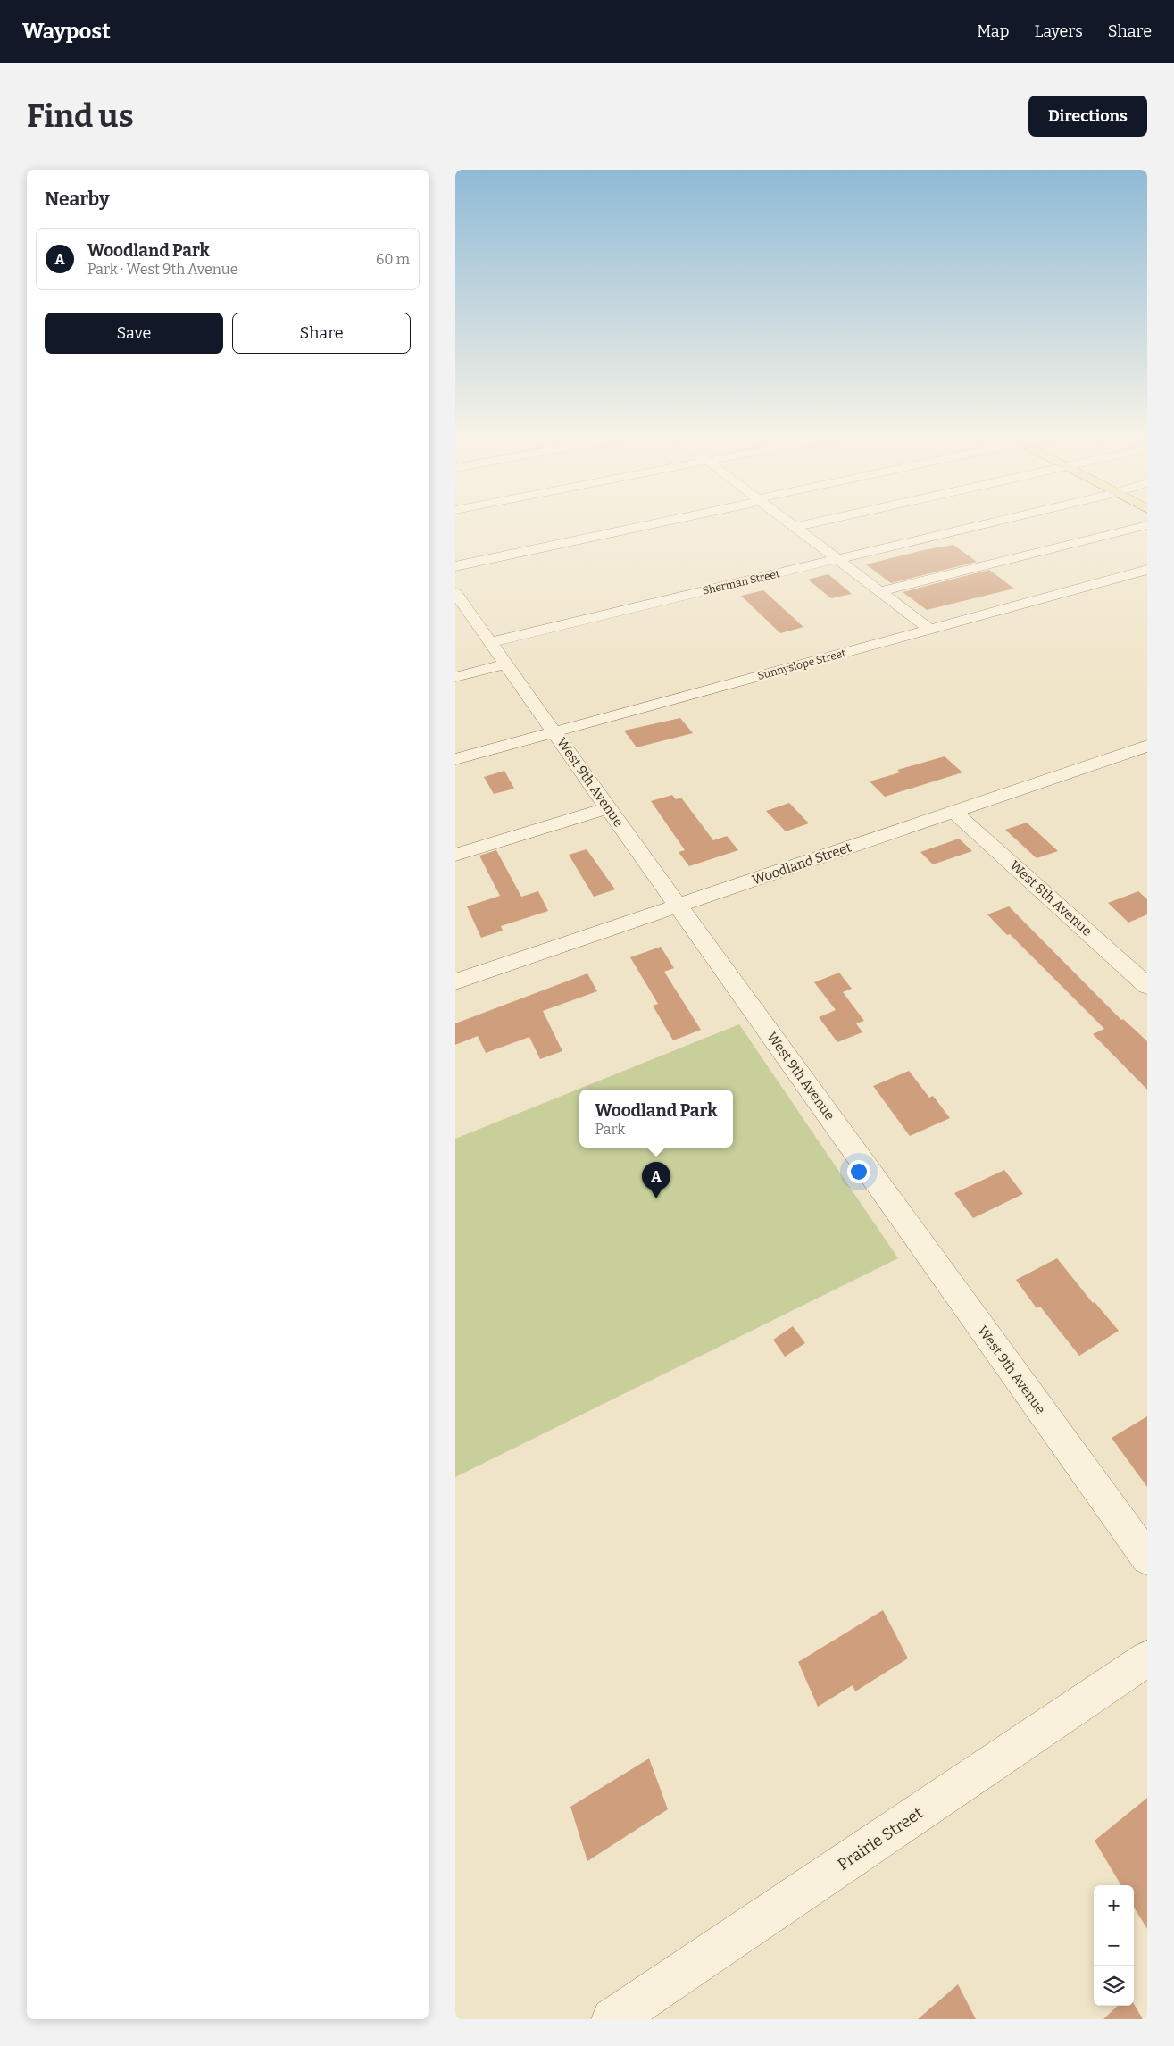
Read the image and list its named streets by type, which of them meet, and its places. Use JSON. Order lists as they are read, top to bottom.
{
  "streets": {
    "street": [
      "Sherman Street",
      "Sunnyslope Street",
      "West 9th Avenue",
      "Woodland Street",
      "West 8th Avenue",
      "Prairie Street"
    ]
  },
  "crossings": [
    ["Sherman Street", "West 9th Avenue"],
    ["Sunnyslope Street", "West 9th Avenue"],
    ["West 9th Avenue", "Woodland Street"],
    ["Woodland Street", "West 8th Avenue"]
  ],
  "page": {
    "header": "Waypost",
    "nav": ["Map", "Layers", "Share"],
    "buttons": [
      "Directions",
      ["Save", "Share"]
    ],
    "title": "Find us",
    "heading": "Nearby",
    "list": [
      {
        "mark": "A",
        "name": "Woodland Park",
        "note": "Park · West 9th Avenue",
        "value": "60 m"
      }
    ],
    "popup": ["Woodland Park", "Park"],
    "pins": "A",
    "map_buttons": ["+", "−"]
  }
}
